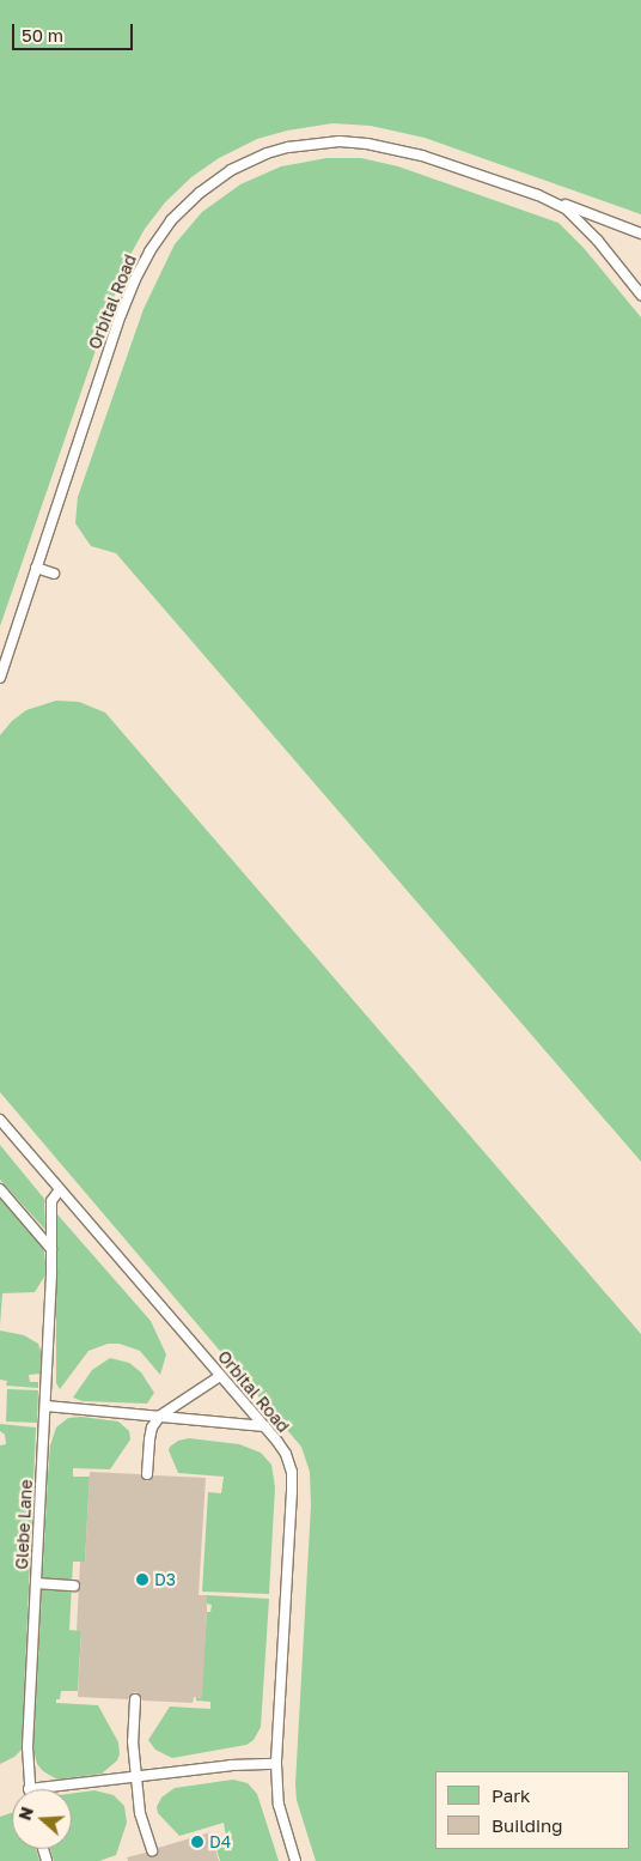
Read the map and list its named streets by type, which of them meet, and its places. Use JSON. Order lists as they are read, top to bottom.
{
  "streets": {
    "lane": ["Orbital Road", "Glebe Lane"]
  },
  "crossings": [
    ["Orbital Road", "Glebe Lane"]
  ],
  "places": ["D3", "D4"],
  "legend": ["Park", "Building"],
  "scale_bar": "50 m",
  "north": "left"
}
